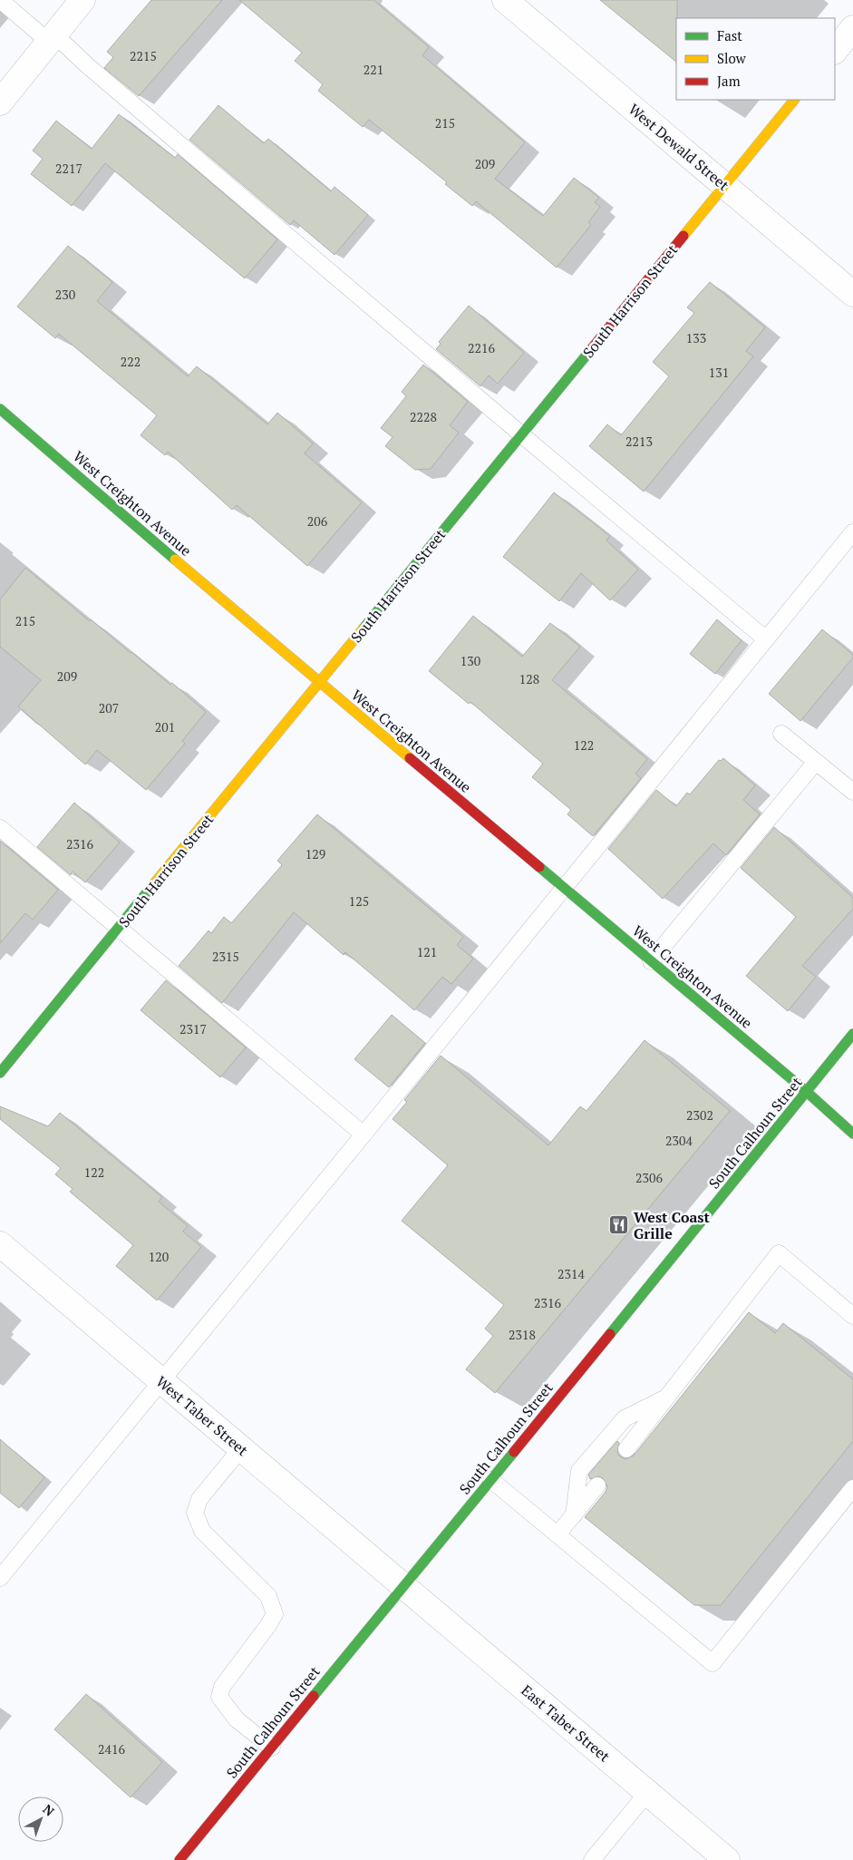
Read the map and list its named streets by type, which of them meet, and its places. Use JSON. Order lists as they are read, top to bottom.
{
  "streets": {
    "street": [
      "West Dewald Street",
      "South Harrison Street",
      "West Creighton Avenue",
      "South Calhoun Street",
      "West Taber Street",
      "East Taber Street"
    ]
  },
  "crossings": [
    ["West Dewald Street", "South Harrison Street"],
    ["South Harrison Street", "West Creighton Avenue"],
    ["West Creighton Avenue", "South Calhoun Street"],
    ["South Calhoun Street", "West Taber Street"],
    ["South Calhoun Street", "East Taber Street"],
    ["West Taber Street", "East Taber Street"]
  ],
  "places": {
    "restaurant": ["West Coast Grille"]
  },
  "house_numbers": [
    "2215",
    "221",
    "215",
    "209",
    "2217",
    "230",
    "133",
    "2216",
    "222",
    "131",
    "2228",
    "2213",
    "206",
    "215",
    "130",
    "209",
    "128",
    "207",
    "201",
    "122",
    "2316",
    "129",
    "125",
    "121",
    "2315",
    "2317",
    "2302",
    "2304",
    "122",
    "2306",
    "120",
    "2314",
    "2316",
    "2318",
    "2416"
  ],
  "legend": ["Fast", "Slow", "Jam"],
  "north": "top right"
}
